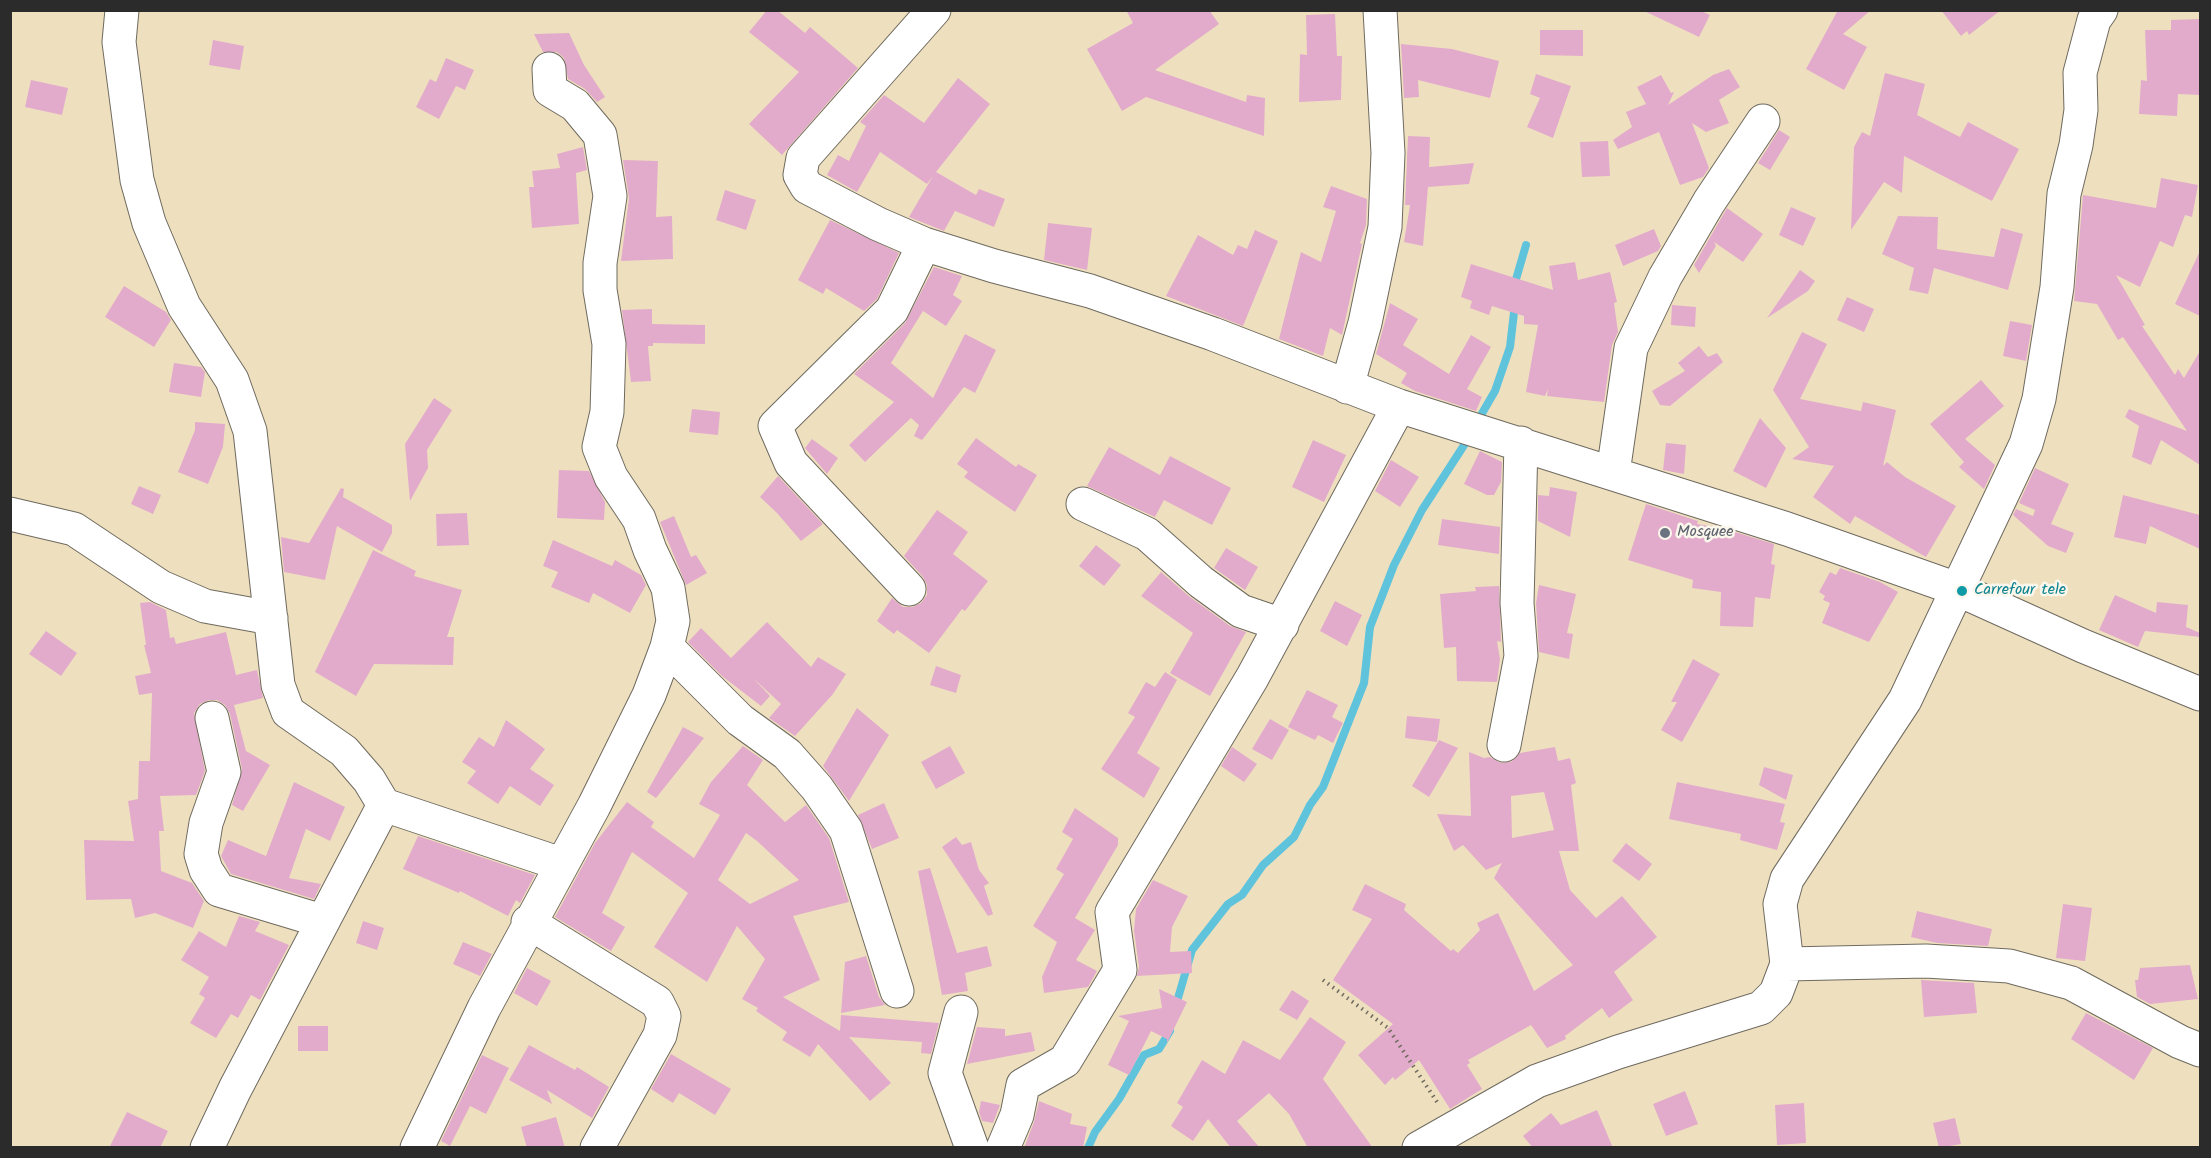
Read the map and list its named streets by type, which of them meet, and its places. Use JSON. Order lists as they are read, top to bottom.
{
  "places": ["Mosquee", "Carrefour tele"]
}
